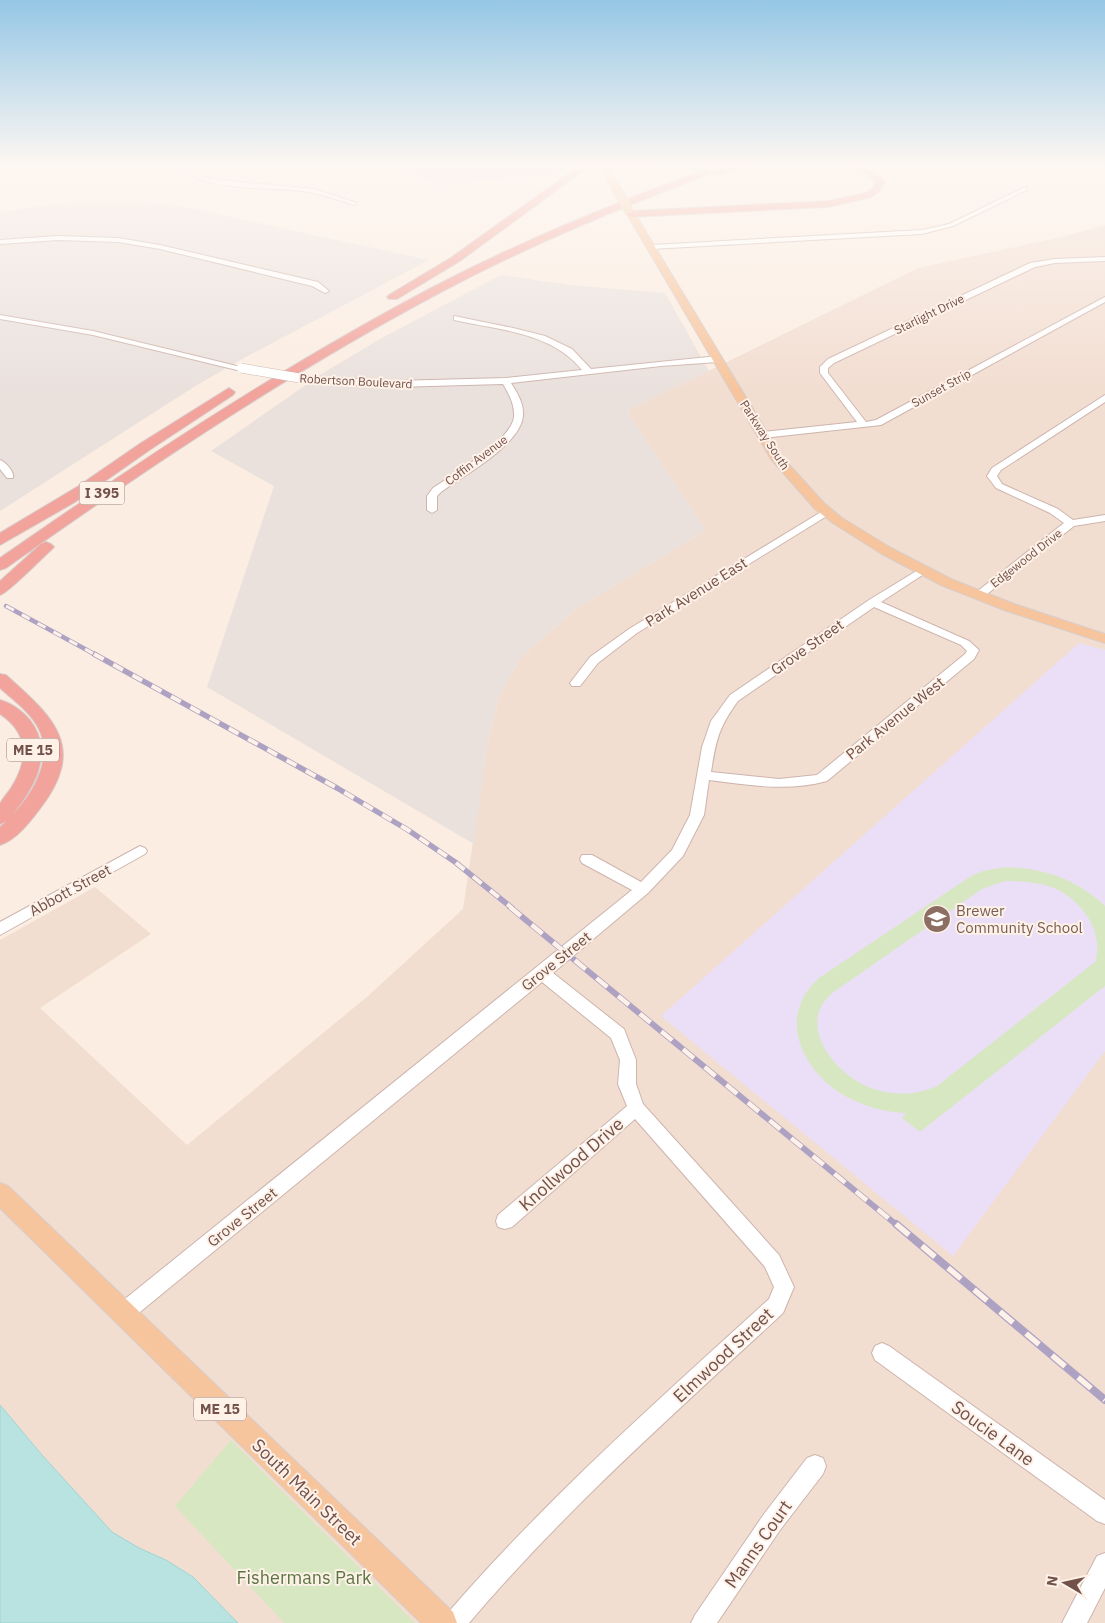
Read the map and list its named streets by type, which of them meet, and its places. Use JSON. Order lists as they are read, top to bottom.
{
  "streets": {
    "highway": ["I 395", "ME 15"],
    "main road": ["Parkway South", "South Main Street"],
    "street": [
      "Starlight Drive",
      "Robertson Boulevard",
      "Sunset Strip",
      "Coffin Avenue",
      "Edgewood Drive",
      "Park Avenue East",
      "Grove Street",
      "Park Avenue West",
      "Abbott Street",
      "Knollwood Drive",
      "Elmwood Street",
      "Soucie Lane",
      "Manns Court"
    ]
  },
  "crossings": [
    ["Starlight Drive", "Sunset Strip"],
    ["Robertson Boulevard", "Parkway South"],
    ["Robertson Boulevard", "Coffin Avenue"],
    ["Sunset Strip", "Parkway South"],
    ["Parkway South", "Edgewood Drive"],
    ["Parkway South", "Park Avenue East"],
    ["Parkway South", "Grove Street"],
    ["Grove Street", "Park Avenue West"],
    ["Grove Street", "Elmwood Street"],
    ["Grove Street", "South Main Street"],
    ["Knollwood Drive", "Elmwood Street"]
  ],
  "parks": ["Fishermans Park"],
  "places": {
    "school or university": ["Brewer Community School"]
  },
  "north": "left"
}
